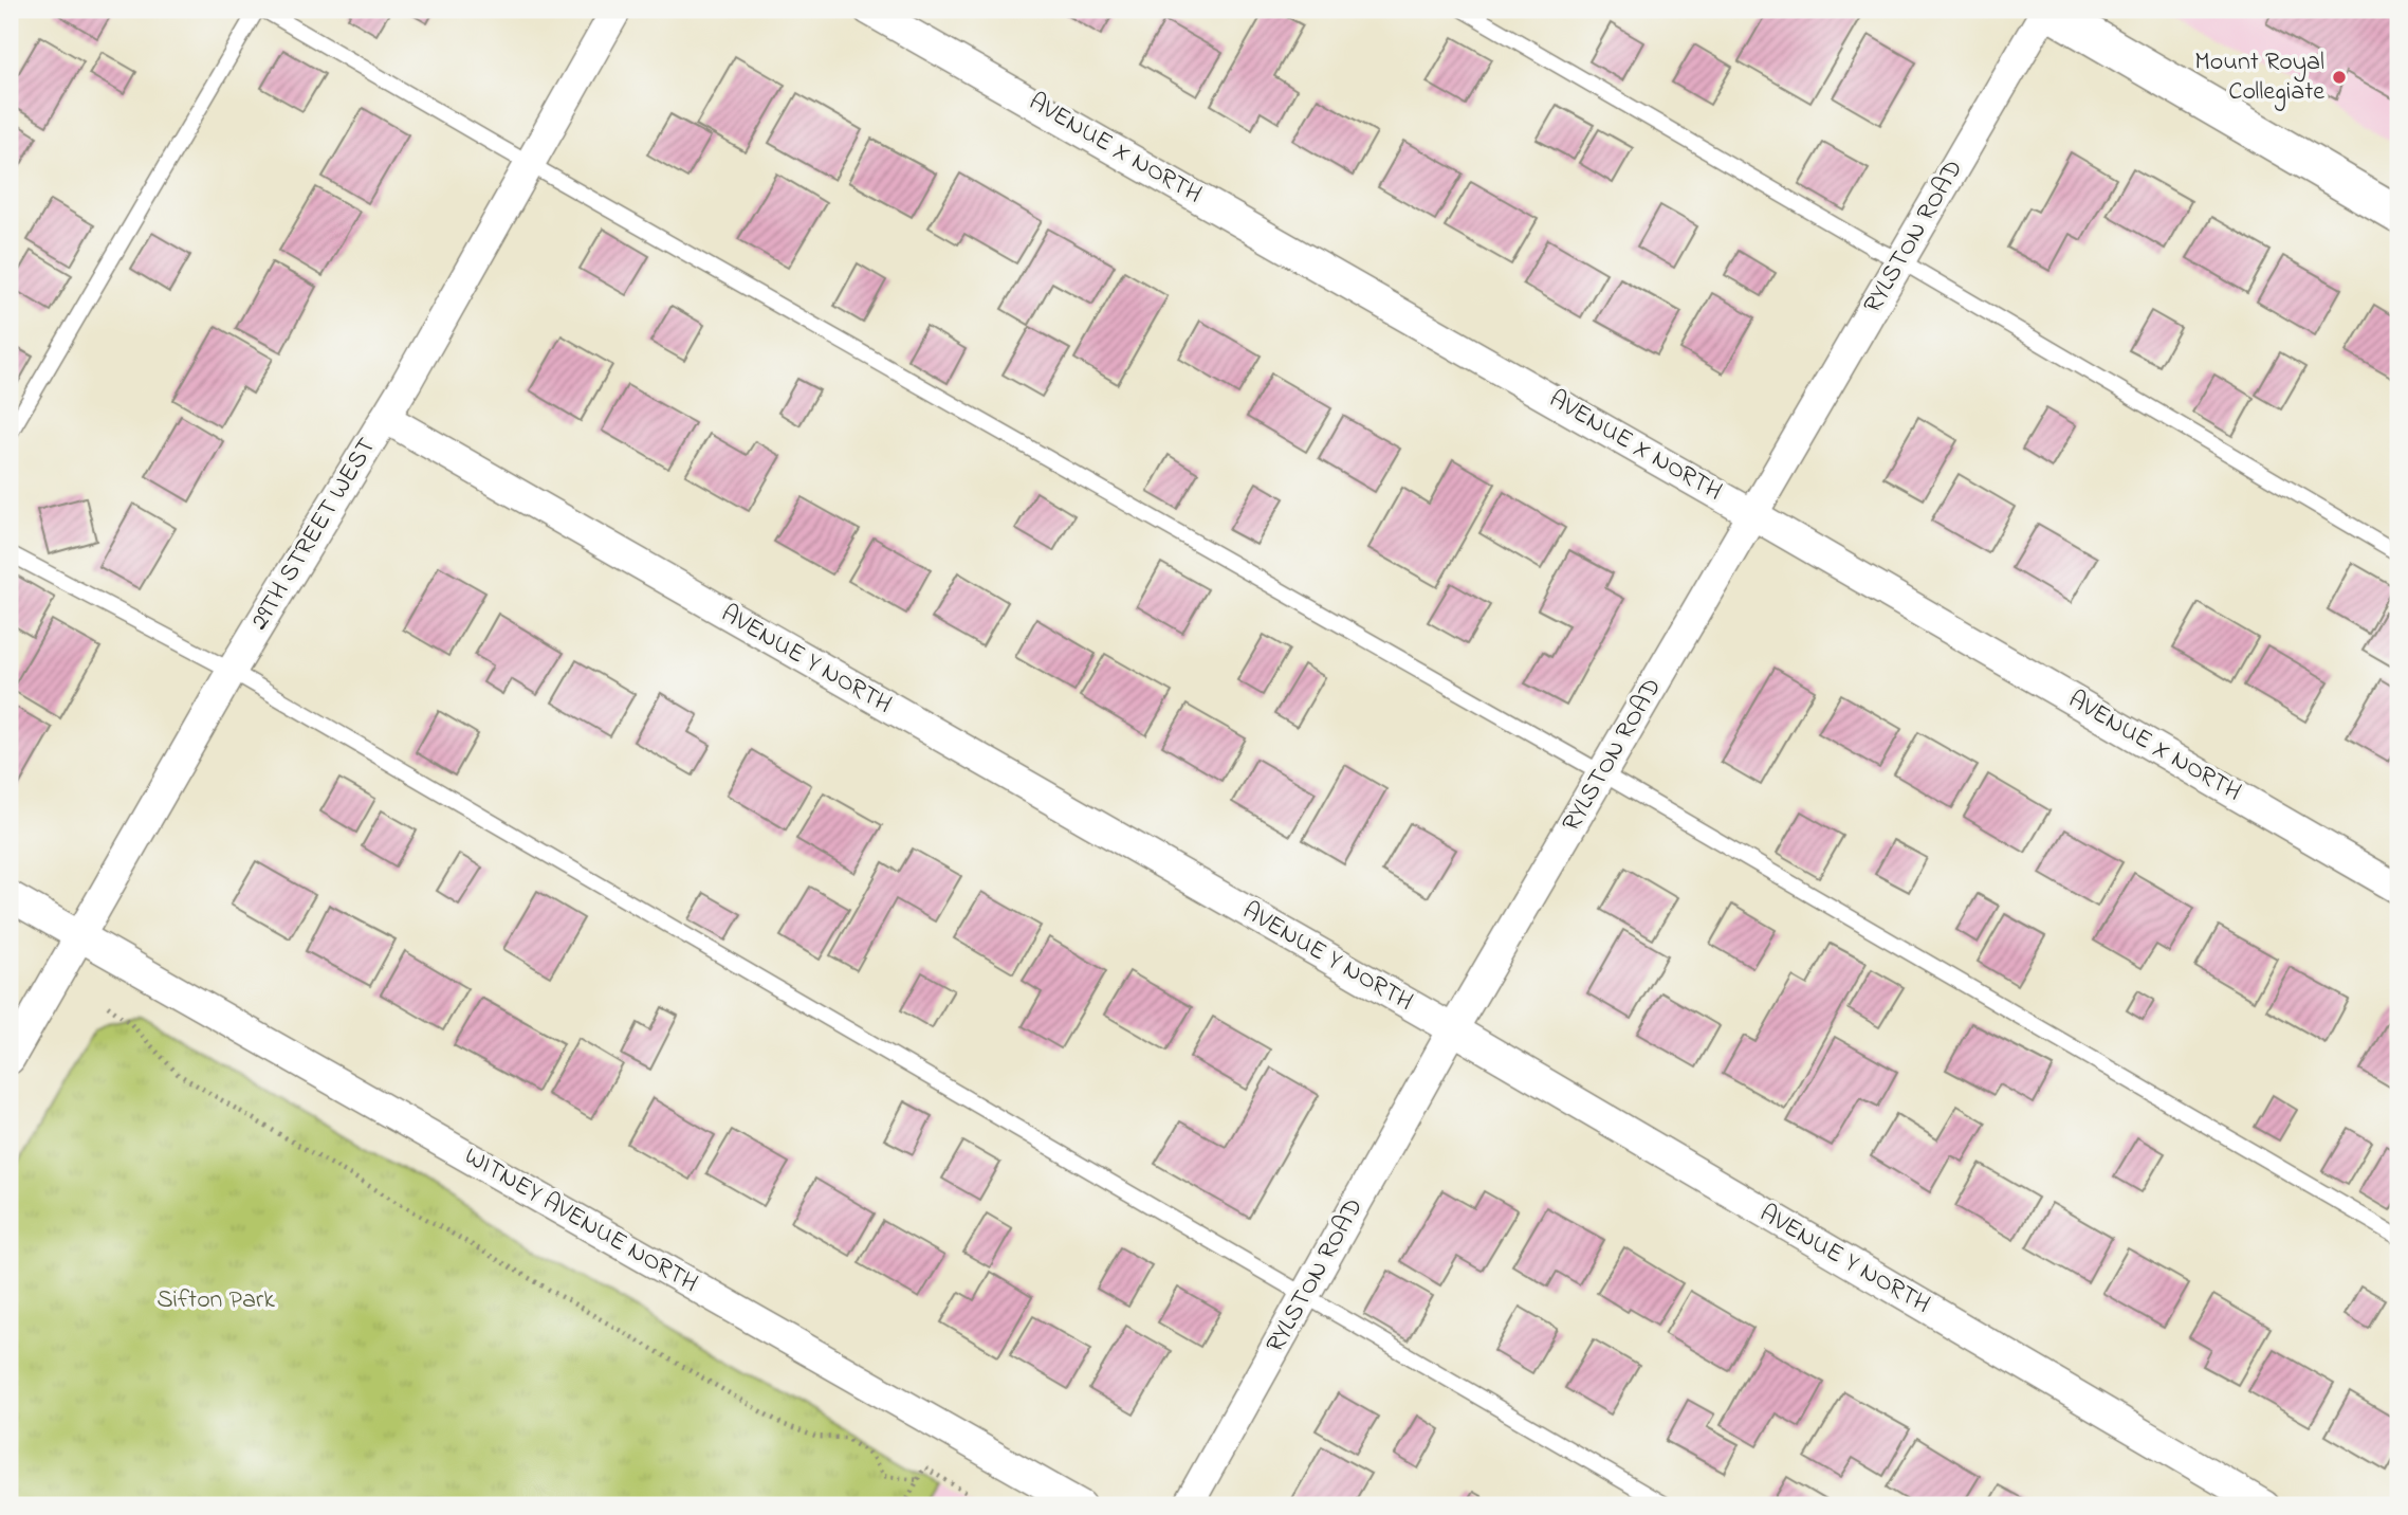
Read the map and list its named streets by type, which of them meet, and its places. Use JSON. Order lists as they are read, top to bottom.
{
  "streets": {
    "street": [
      "AVENUE X NORTH",
      "RYLSTON ROAD",
      "29TH STREET WEST",
      "AVENUE Y NORTH",
      "WITNEY AVENUE NORTH"
    ]
  },
  "crossings": [
    ["AVENUE X NORTH", "RYLSTON ROAD"],
    ["RYLSTON ROAD", "AVENUE Y NORTH"],
    ["29TH STREET WEST", "AVENUE Y NORTH"],
    ["29TH STREET WEST", "WITNEY AVENUE NORTH"]
  ],
  "parks": ["Sifton Park"],
  "places": ["Mount Royal Collegiate"]
}
